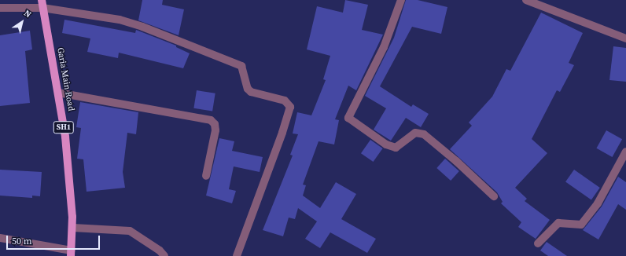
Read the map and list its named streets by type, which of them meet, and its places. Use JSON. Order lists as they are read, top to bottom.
{
  "streets": {
    "main road": ["Garia Main Road", "SH1"]
  },
  "scale_bar": "50 m",
  "north": "top right"
}
